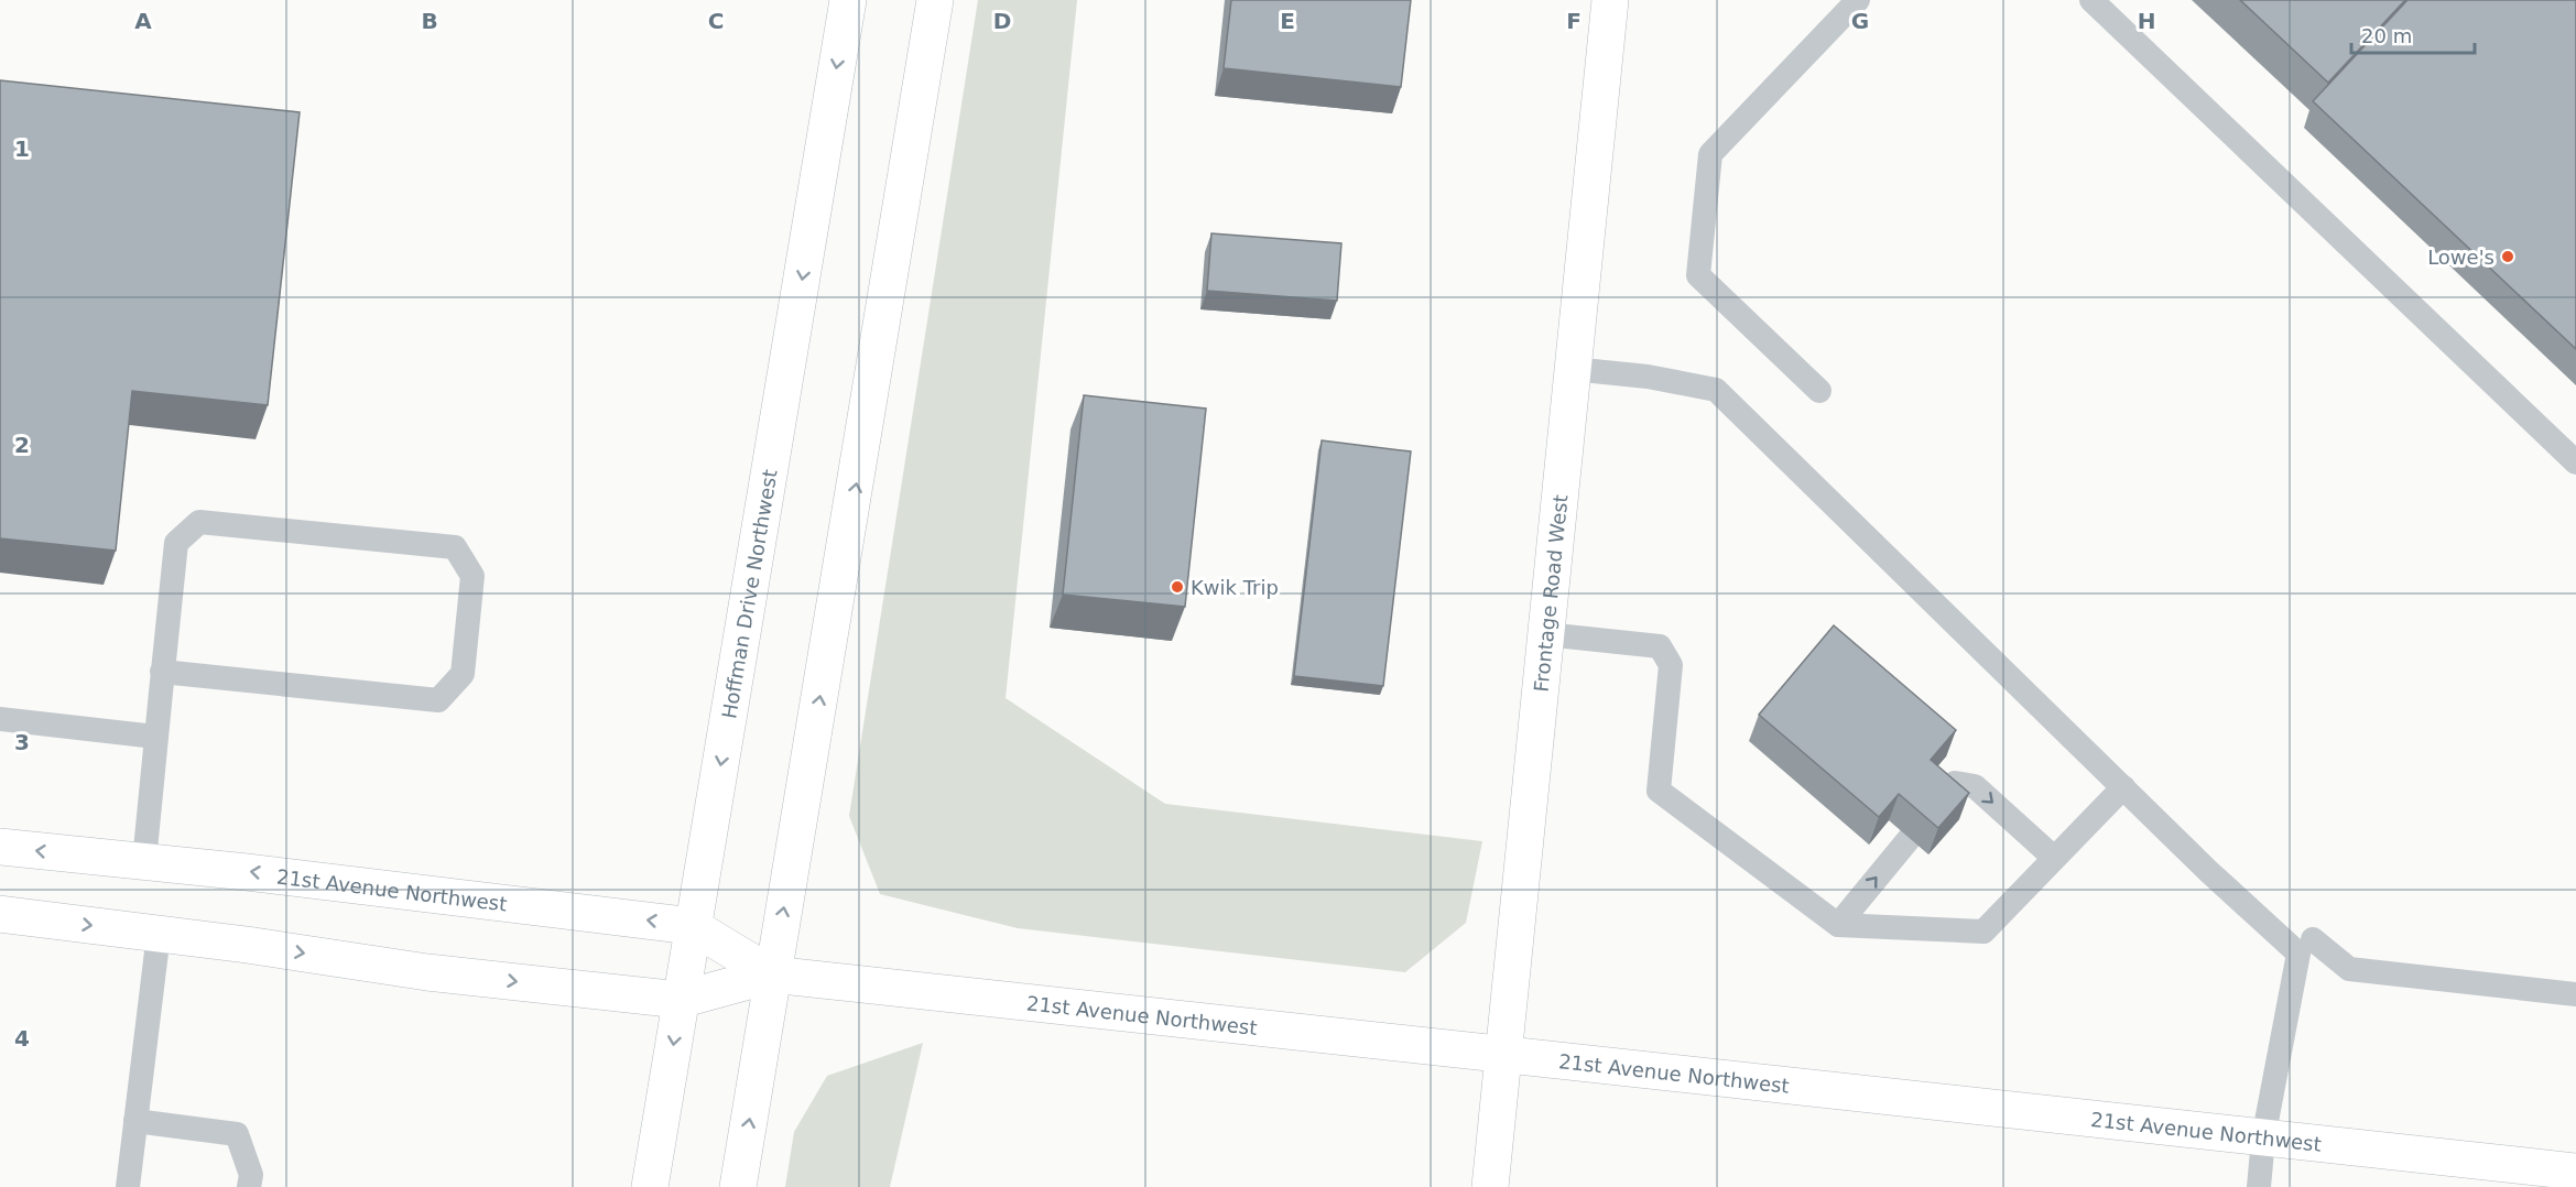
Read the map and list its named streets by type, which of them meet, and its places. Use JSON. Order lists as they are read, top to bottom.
{
  "streets": {
    "street": ["Hoffman Drive Northwest", "Frontage Road West", "21st Avenue Northwest"]
  },
  "crossings": [
    ["Hoffman Drive Northwest", "21st Avenue Northwest"],
    ["Frontage Road West", "21st Avenue Northwest"]
  ],
  "places": ["Lowe's", "Kwik Trip"],
  "scale_bar": "20 m",
  "grid": {
    "columns": [
      "A",
      "B",
      "C",
      "D",
      "E",
      "F",
      "G",
      "H"
    ],
    "rows": [
      "1",
      "2",
      "3",
      "4"
    ]
  }
}
